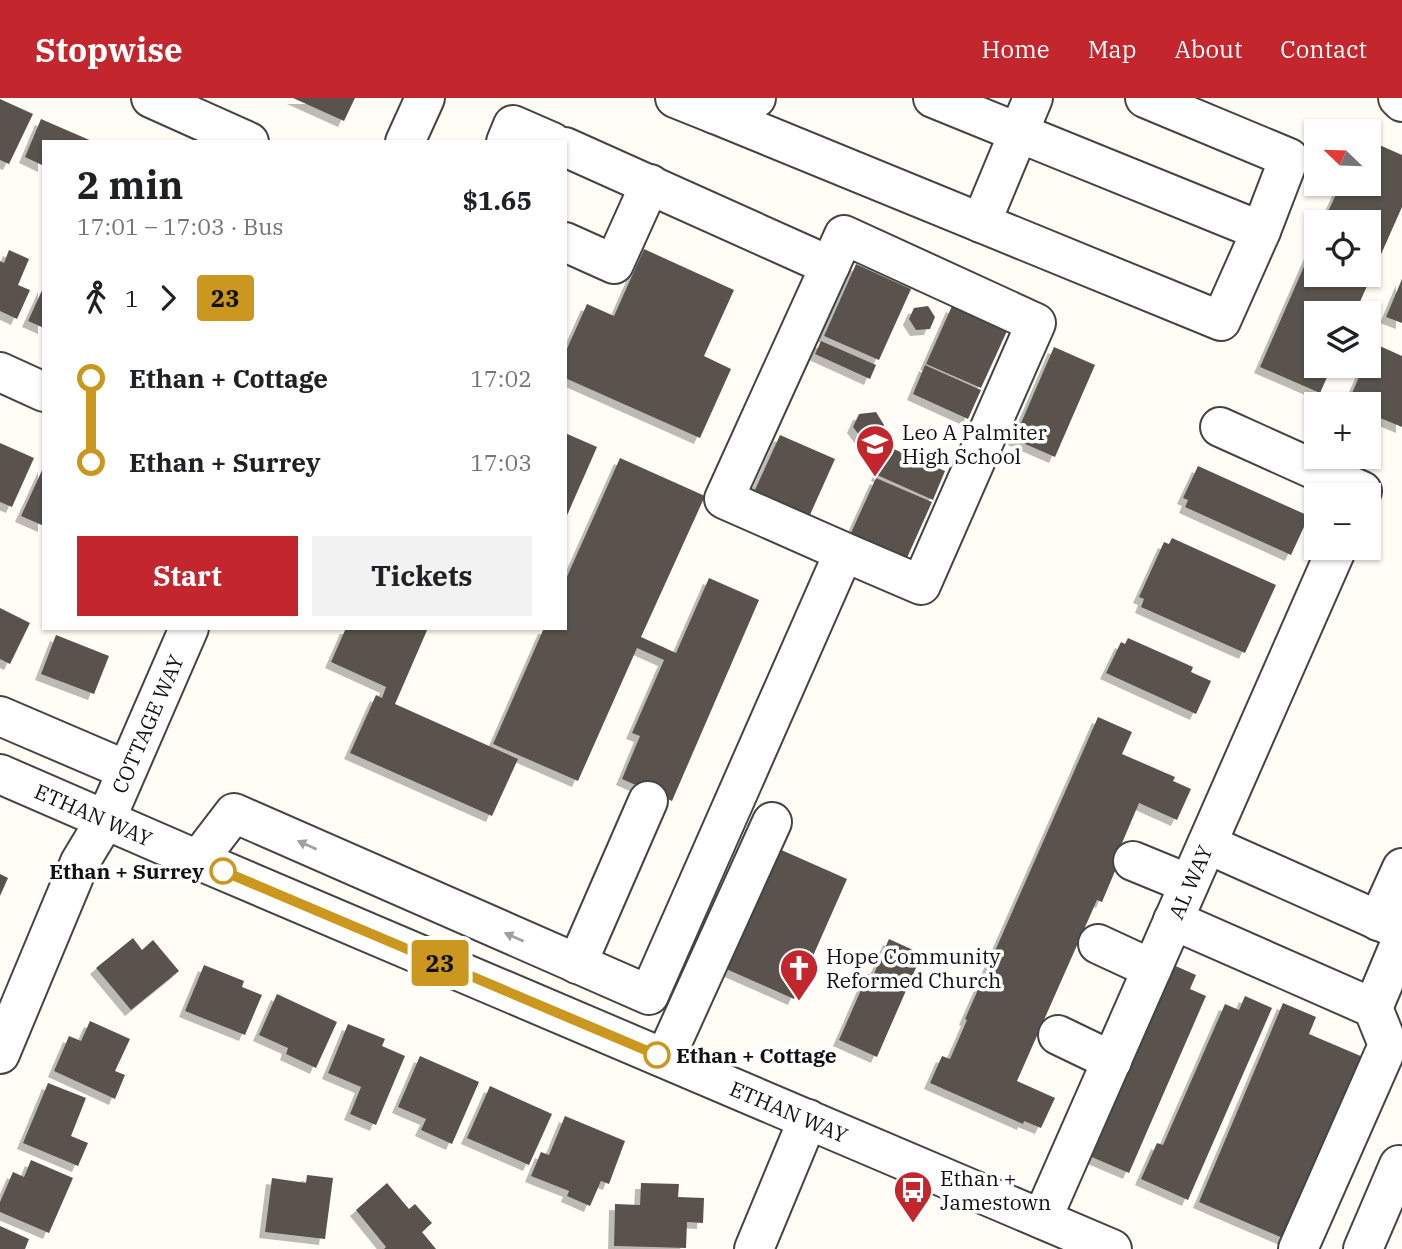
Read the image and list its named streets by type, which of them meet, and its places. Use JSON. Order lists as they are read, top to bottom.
{
  "streets": {
    "street": ["COTTAGE WAY", "ETHAN WAY", "AL WAY"]
  },
  "crossings": [
    ["COTTAGE WAY", "ETHAN WAY"],
    ["ETHAN WAY", "AL WAY"]
  ],
  "places": {
    "school or university": ["Leo A Palmiter High School"],
    "other": ["Ethan + Surrey", "Ethan + Cottage"],
    "church": ["Hope Community Reformed Church"],
    "bus stop": ["Ethan + Jamestown"]
  },
  "lines": ["bus line 23"],
  "north": "top left",
  "page": {
    "header": "Stopwise",
    "nav": [
      "Home",
      "Map",
      "About",
      "Contact"
    ],
    "on_map": "23",
    "map_buttons": ["+", "−"],
    "heading": ["2 min", "17:01 – 17:03 · Bus", "$1.65"],
    "legs": ["1", "23"],
    "list": [
      {
        "name": "Ethan + Cottage",
        "value": "17:02"
      },
      {
        "name": "Ethan + Surrey",
        "value": "17:03"
      }
    ],
    "buttons": ["Start", "Tickets"]
  }
}
